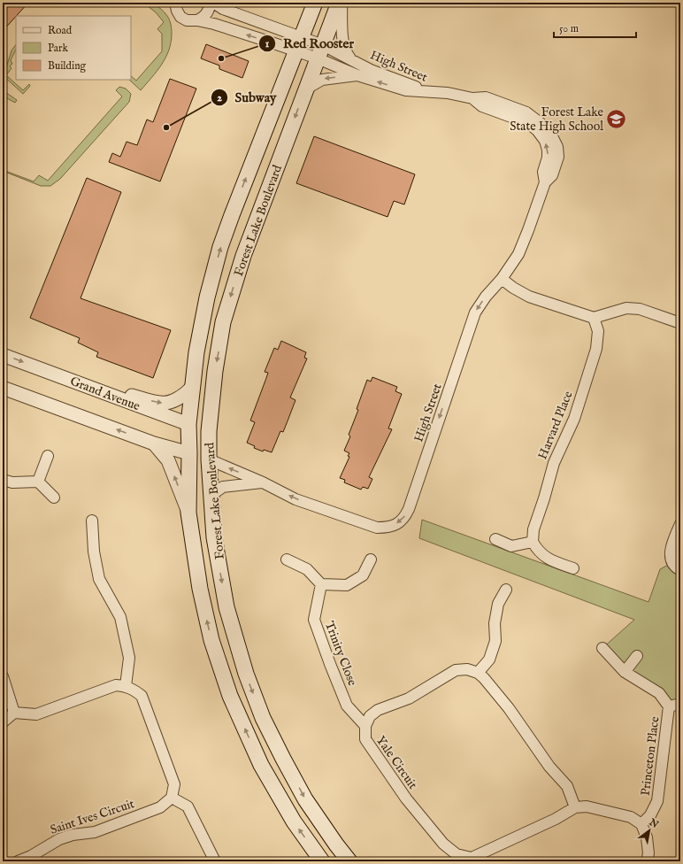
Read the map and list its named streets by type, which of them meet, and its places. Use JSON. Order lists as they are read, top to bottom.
{
  "streets": {
    "main road": ["Forest Lake Boulevard", "Grand Avenue"],
    "street": [
      "High Street",
      "Harvard Place",
      "Trinity Close",
      "Princeton Place",
      "Yale Circuit",
      "Saint Ives Circuit"
    ]
  },
  "crossings": [
    ["High Street", "Forest Lake Boulevard"],
    ["Forest Lake Boulevard", "Grand Avenue"],
    ["Trinity Close", "Yale Circuit"]
  ],
  "one_way": ["Grand Avenue"],
  "places": {
    "other": ["Red Rooster", "Subway"],
    "school or university": ["Forest Lake State High School"]
  },
  "legend": ["Road", "Park", "Building"],
  "scale_bar": "50 m",
  "north": "top right"
}
